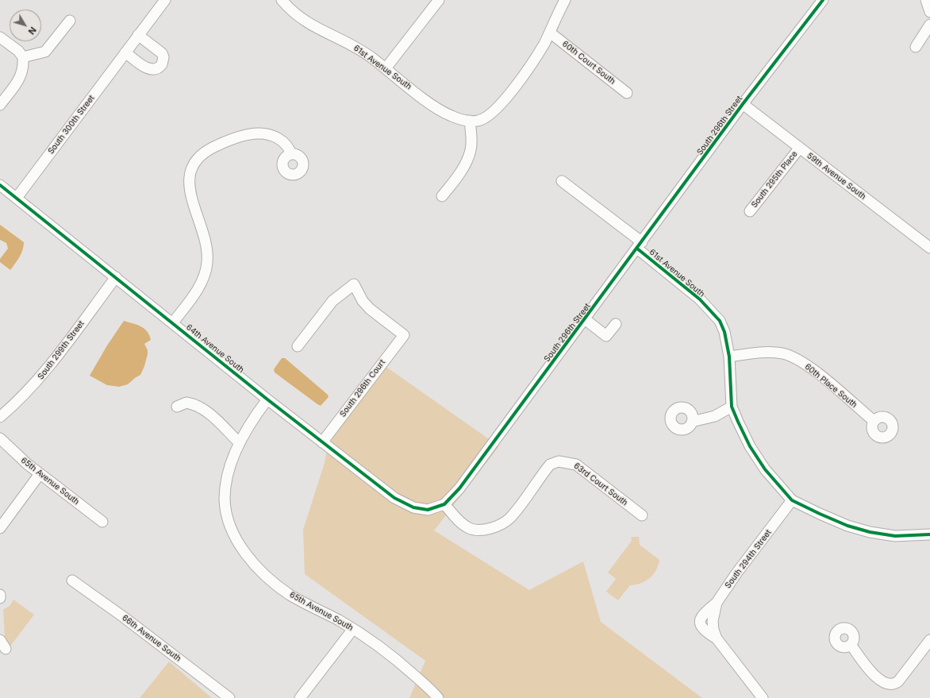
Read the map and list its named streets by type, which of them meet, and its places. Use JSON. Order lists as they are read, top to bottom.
{
  "streets": {
    "street": [
      "60th Court South",
      "61st Avenue South",
      "South 300th Street",
      "South 296th Street",
      "59th Avenue South",
      "South 295th Place",
      "64th Avenue South",
      "South 299th Street",
      "60th Place South",
      "South 296th Court",
      "65th Avenue South",
      "63rd Court South",
      "South 294th Street",
      "66th Avenue South"
    ]
  },
  "crossings": [
    ["61st Avenue South", "South 296th Street"],
    ["61st Avenue South", "60th Place South"],
    ["61st Avenue South", "South 294th Street"],
    ["South 300th Street", "64th Avenue South"],
    ["South 296th Street", "59th Avenue South"],
    ["South 296th Street", "64th Avenue South"],
    ["South 296th Street", "63rd Court South"],
    ["59th Avenue South", "South 295th Place"],
    ["64th Avenue South", "South 299th Street"],
    ["64th Avenue South", "South 296th Court"],
    ["64th Avenue South", "65th Avenue South"]
  ],
  "north": "bottom right"
}
